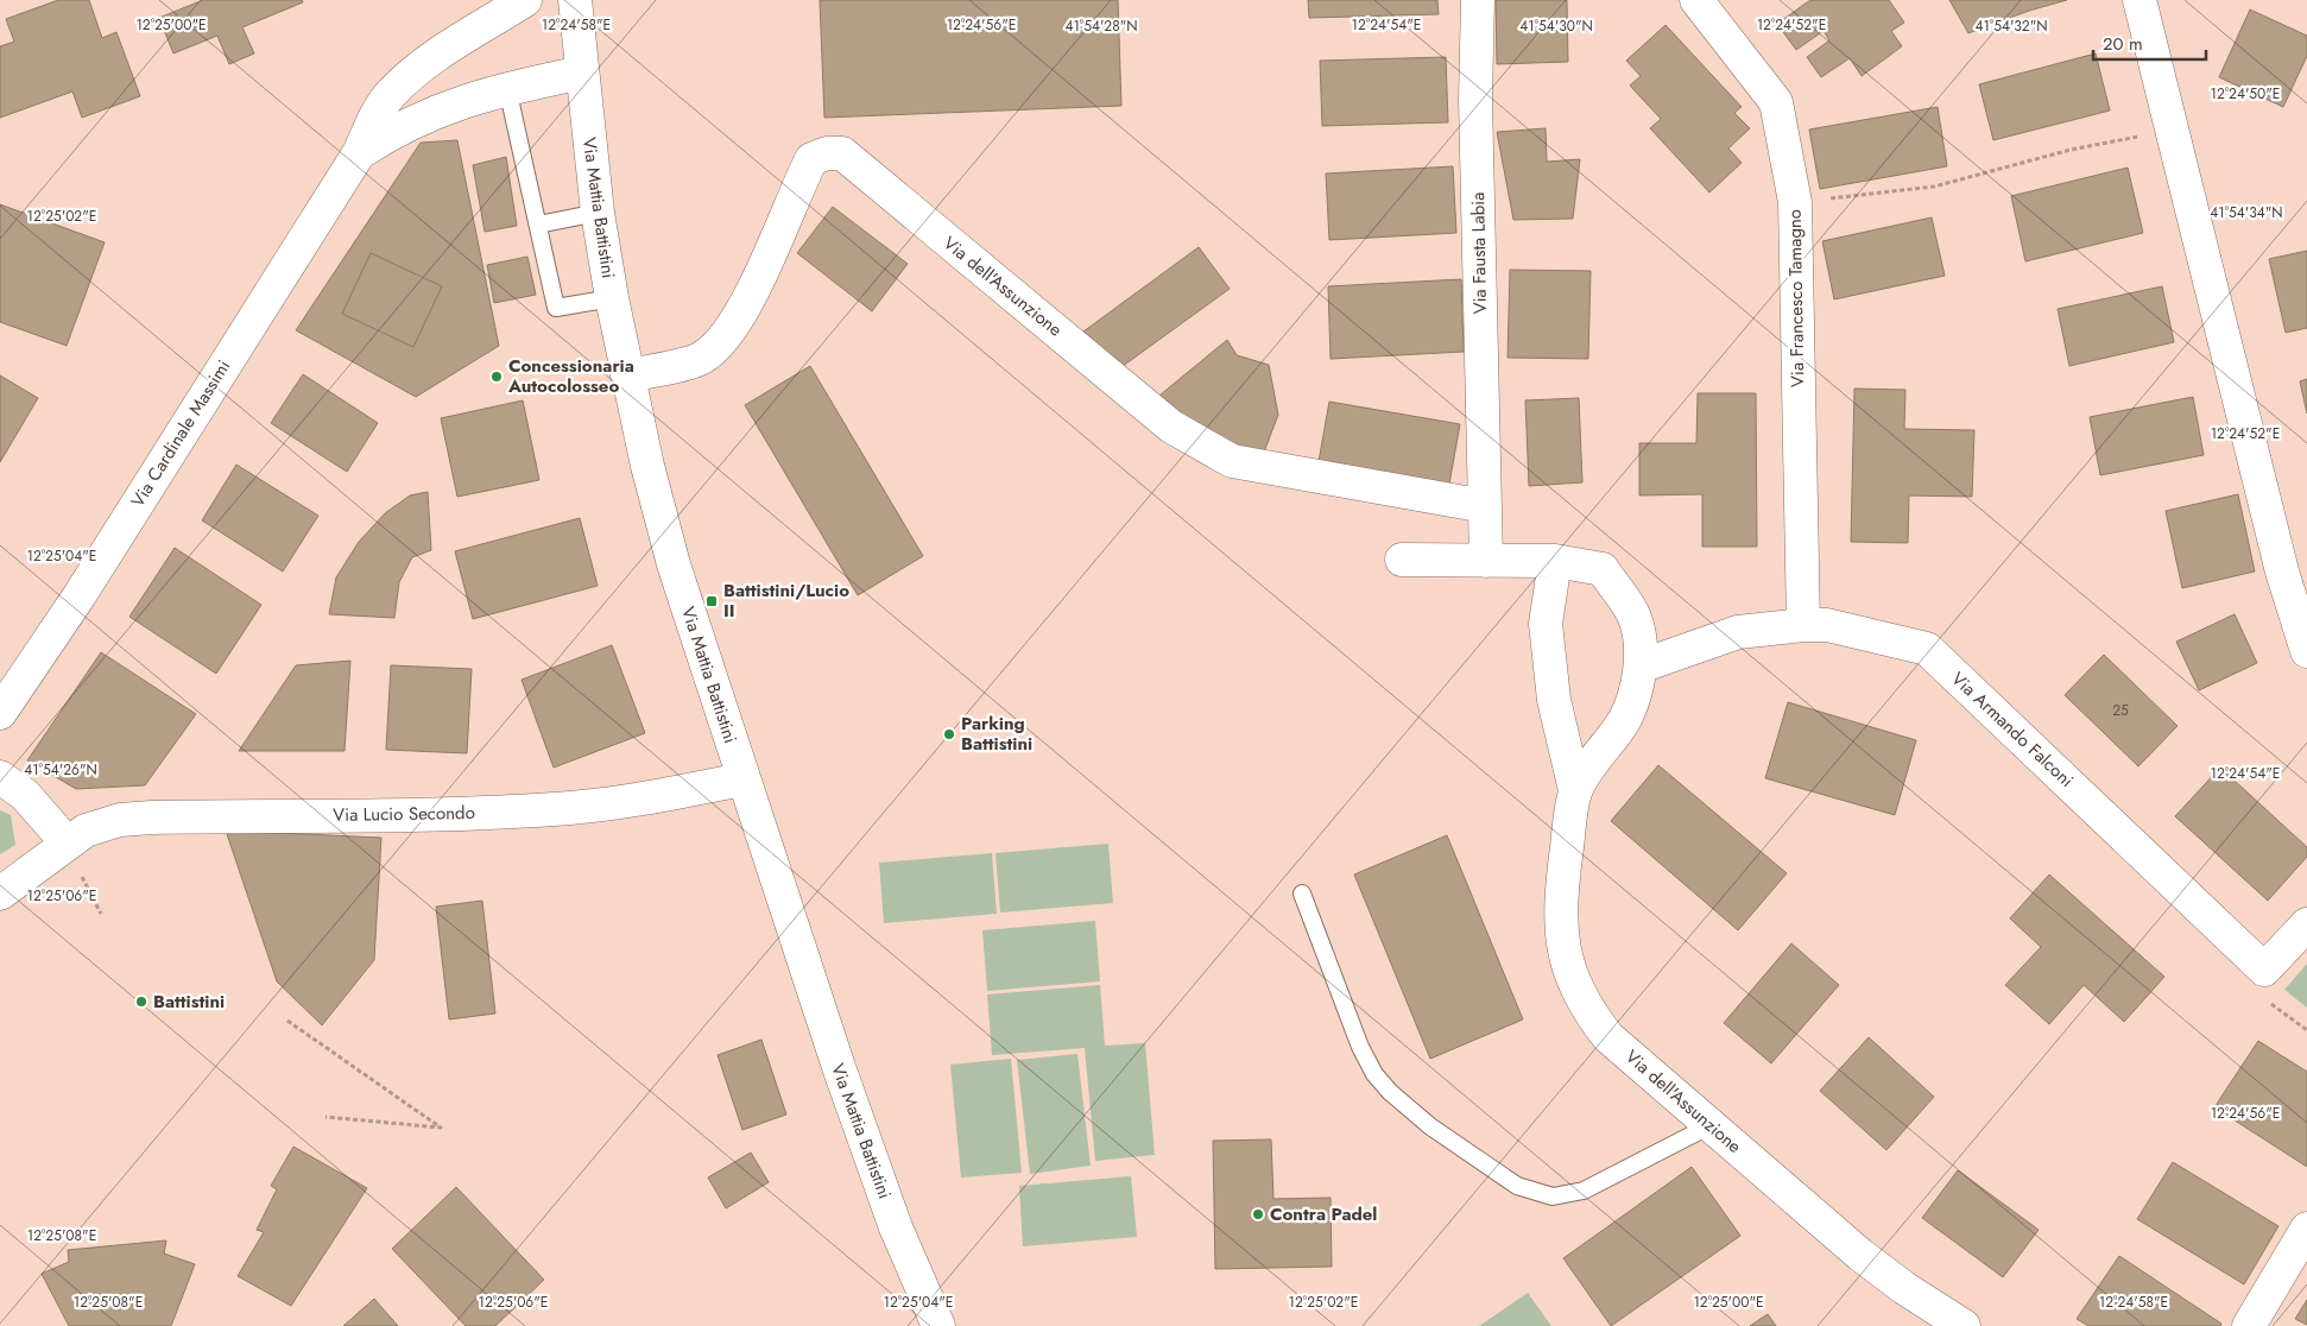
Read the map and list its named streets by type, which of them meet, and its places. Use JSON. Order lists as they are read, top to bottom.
{
  "streets": {
    "street": [
      "Via Mattia Battistini",
      "Via Fausta Labia",
      "Via dell'Assunzione",
      "Via Francesco Tamagno",
      "Via Cardinale Massimi",
      "Via Armando Falconi",
      "Via Lucio Secondo"
    ]
  },
  "crossings": [
    ["Via Mattia Battistini", "Via dell'Assunzione"],
    ["Via Mattia Battistini", "Via Cardinale Massimi"],
    ["Via Mattia Battistini", "Via Lucio Secondo"],
    ["Via Fausta Labia", "Via dell'Assunzione"],
    ["Via dell'Assunzione", "Via Armando Falconi"],
    ["Via Francesco Tamagno", "Via Armando Falconi"]
  ],
  "places": {
    "other": [
      "Concessionaria Autocolosseo",
      "Parking Battistini",
      "Battistini",
      "Contra Padel"
    ],
    "transit": ["Battistini/Lucio II"]
  },
  "house_numbers": ["25"],
  "scale_bar": "20 m",
  "coordinates": [
    "12°25'00\"E",
    "12°24'58\"E",
    "12°24'56\"E",
    "12°24'52\"E",
    "12°24'54\"E",
    "41°54'28\"N",
    "41°54'30\"N",
    "41°54'32\"N",
    "12°24'50\"E",
    "41°54'34\"N",
    "12°25'02\"E",
    "12°25'04\"E",
    "41°54'26\"N",
    "12°25'06\"E",
    "12°25'08\"E"
  ]
}
